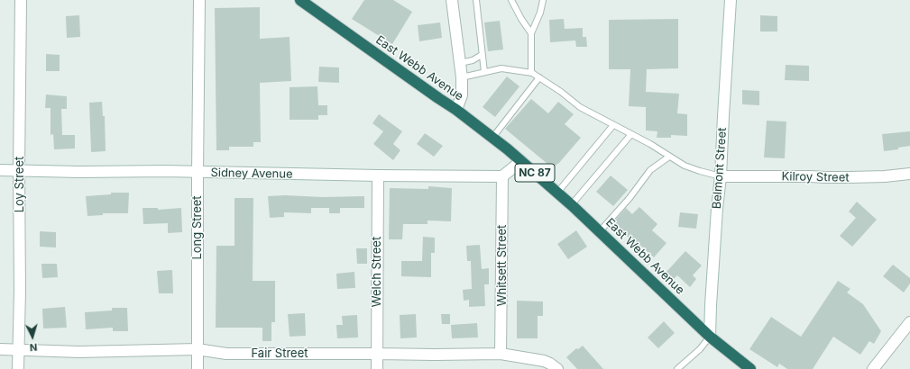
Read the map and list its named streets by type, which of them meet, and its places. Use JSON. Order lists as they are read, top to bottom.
{
  "streets": {
    "highway": ["East Webb Avenue", "NC 87"],
    "street": [
      "Belmont Street",
      "Sidney Avenue",
      "Kilroy Street",
      "Loy Street",
      "Long Street",
      "Whitsett Street",
      "Welch Street",
      "Fair Street"
    ]
  },
  "crossings": [
    ["East Webb Avenue", "Belmont Street"],
    ["Belmont Street", "Kilroy Street"],
    ["Sidney Avenue", "Loy Street"],
    ["Sidney Avenue", "Long Street"],
    ["Sidney Avenue", "Whitsett Street"],
    ["Sidney Avenue", "Welch Street"],
    ["Loy Street", "Fair Street"],
    ["Long Street", "Fair Street"],
    ["Whitsett Street", "Fair Street"],
    ["Welch Street", "Fair Street"]
  ],
  "north": "bottom"
}
